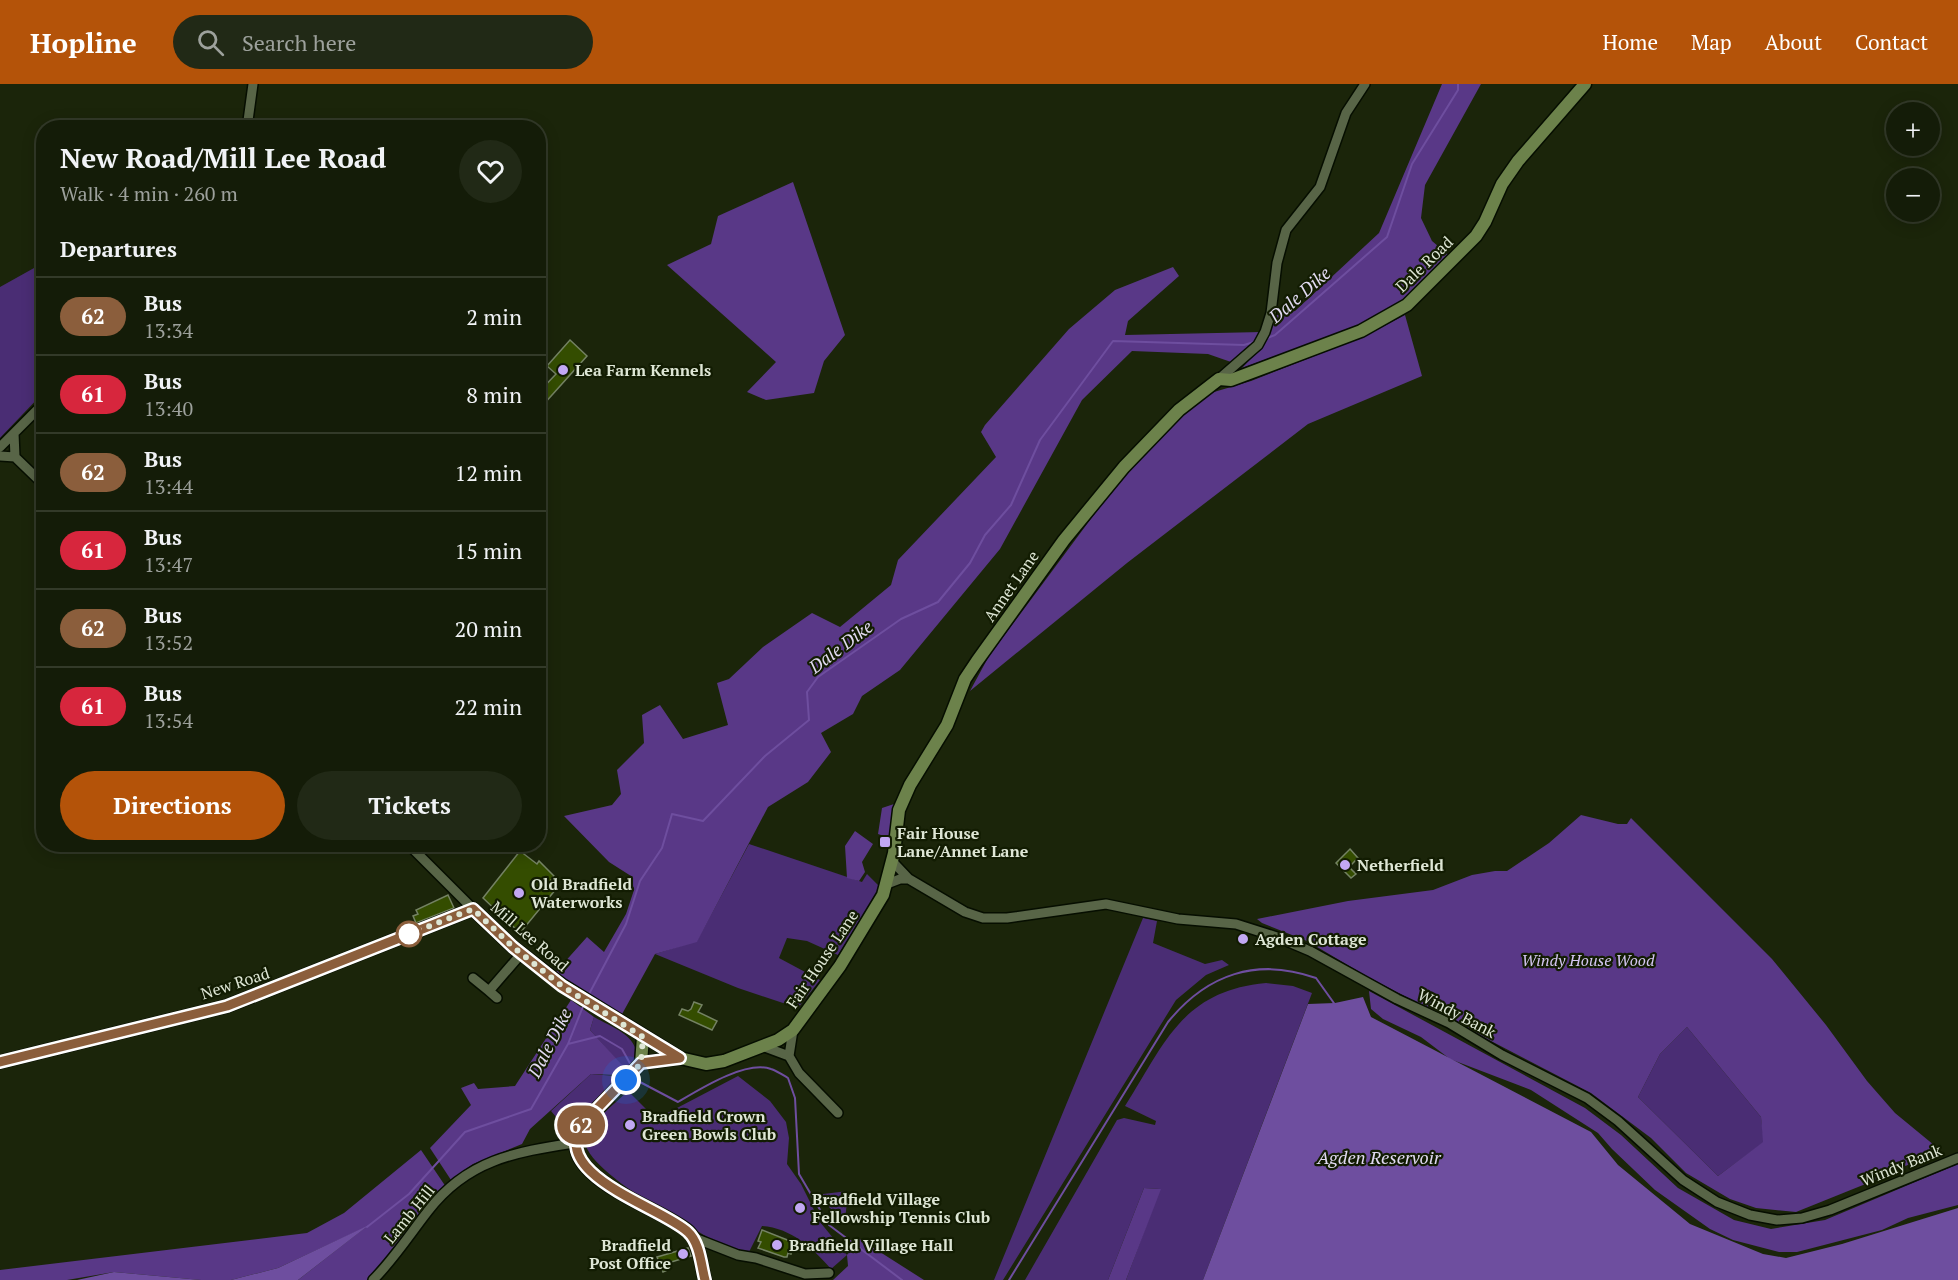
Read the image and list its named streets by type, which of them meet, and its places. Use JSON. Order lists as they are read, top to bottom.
{
  "streets": {
    "street": [
      "Dale Road",
      "Annet Lane",
      "Mill Lee Road",
      "Fair House Lane",
      "New Road",
      "Windy Bank",
      "Lamb Hill"
    ]
  },
  "crossings": [
    ["Dale Road", "Annet Lane"],
    ["Annet Lane", "Fair House Lane"],
    ["Annet Lane", "Windy Bank"],
    ["Mill Lee Road", "Fair House Lane"],
    ["Mill Lee Road", "New Road"],
    ["Fair House Lane", "Windy Bank"]
  ],
  "water": ["Dale Dike", "Agden Reservoir"],
  "parks": ["Windy House Wood"],
  "places": {
    "other": [
      "Lea Farm Kennels",
      "Netherfield",
      "Old Bradfield Waterworks",
      "Agden Cottage",
      "Bradfield Crown Green Bowls Club",
      "Bradfield Village Fellowship Tennis Club",
      "Bradfield Village Hall",
      "Bradfield Post Office"
    ],
    "transit": ["Fair House Lane/Annet Lane"]
  },
  "lines": ["bus line 62"],
  "page": {
    "header": "Hopline",
    "search": "Search here",
    "nav": [
      "Home",
      "Map",
      "About",
      "Contact"
    ],
    "on_map": "62",
    "map_buttons": ["+", "−"],
    "heading": [
      ["New Road/Mill Lee Road", "Walk · 4 min · 260 m"],
      "Departures"
    ],
    "list": [
      {
        "mark": "62",
        "name": "Bus",
        "note": "13:34",
        "value": "2 min"
      },
      {
        "mark": "61",
        "name": "Bus",
        "note": "13:40",
        "value": "8 min"
      },
      {
        "mark": "62",
        "name": "Bus",
        "note": "13:44",
        "value": "12 min"
      },
      {
        "mark": "61",
        "name": "Bus",
        "note": "13:47",
        "value": "15 min"
      },
      {
        "mark": "62",
        "name": "Bus",
        "note": "13:52",
        "value": "20 min"
      },
      {
        "mark": "61",
        "name": "Bus",
        "note": "13:54",
        "value": "22 min"
      }
    ],
    "buttons": ["Directions", "Tickets"]
  }
}
